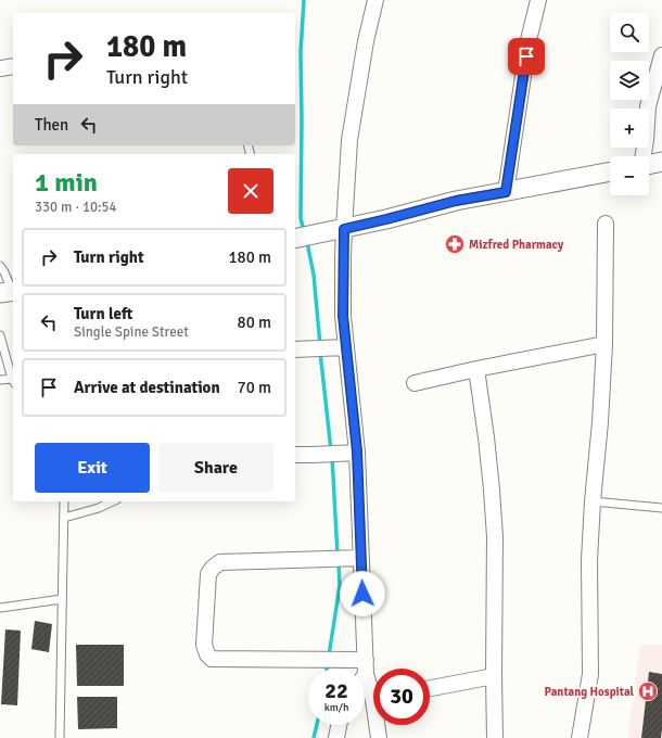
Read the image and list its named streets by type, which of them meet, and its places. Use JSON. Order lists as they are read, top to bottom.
{
  "places": {
    "pharmacy": ["Mizfred Pharmacy"],
    "hospital": ["Pantang Hospital"]
  },
  "page": {
    "map_buttons": ["+", "−"],
    "turn": ["180 m", "Turn right"],
    "then": "Then",
    "heading": ["1 min", "330 m · 10:54"],
    "list": [
      {
        "name": "Turn right",
        "value": "180 m"
      },
      {
        "name": "Turn left",
        "note": "Single Spine Street",
        "value": "80 m"
      },
      {
        "name": "Arrive at destination",
        "value": "70 m"
      }
    ],
    "buttons": ["Exit", "Share"],
    "speed": "22 km/h",
    "limit": "30"
  }
}
